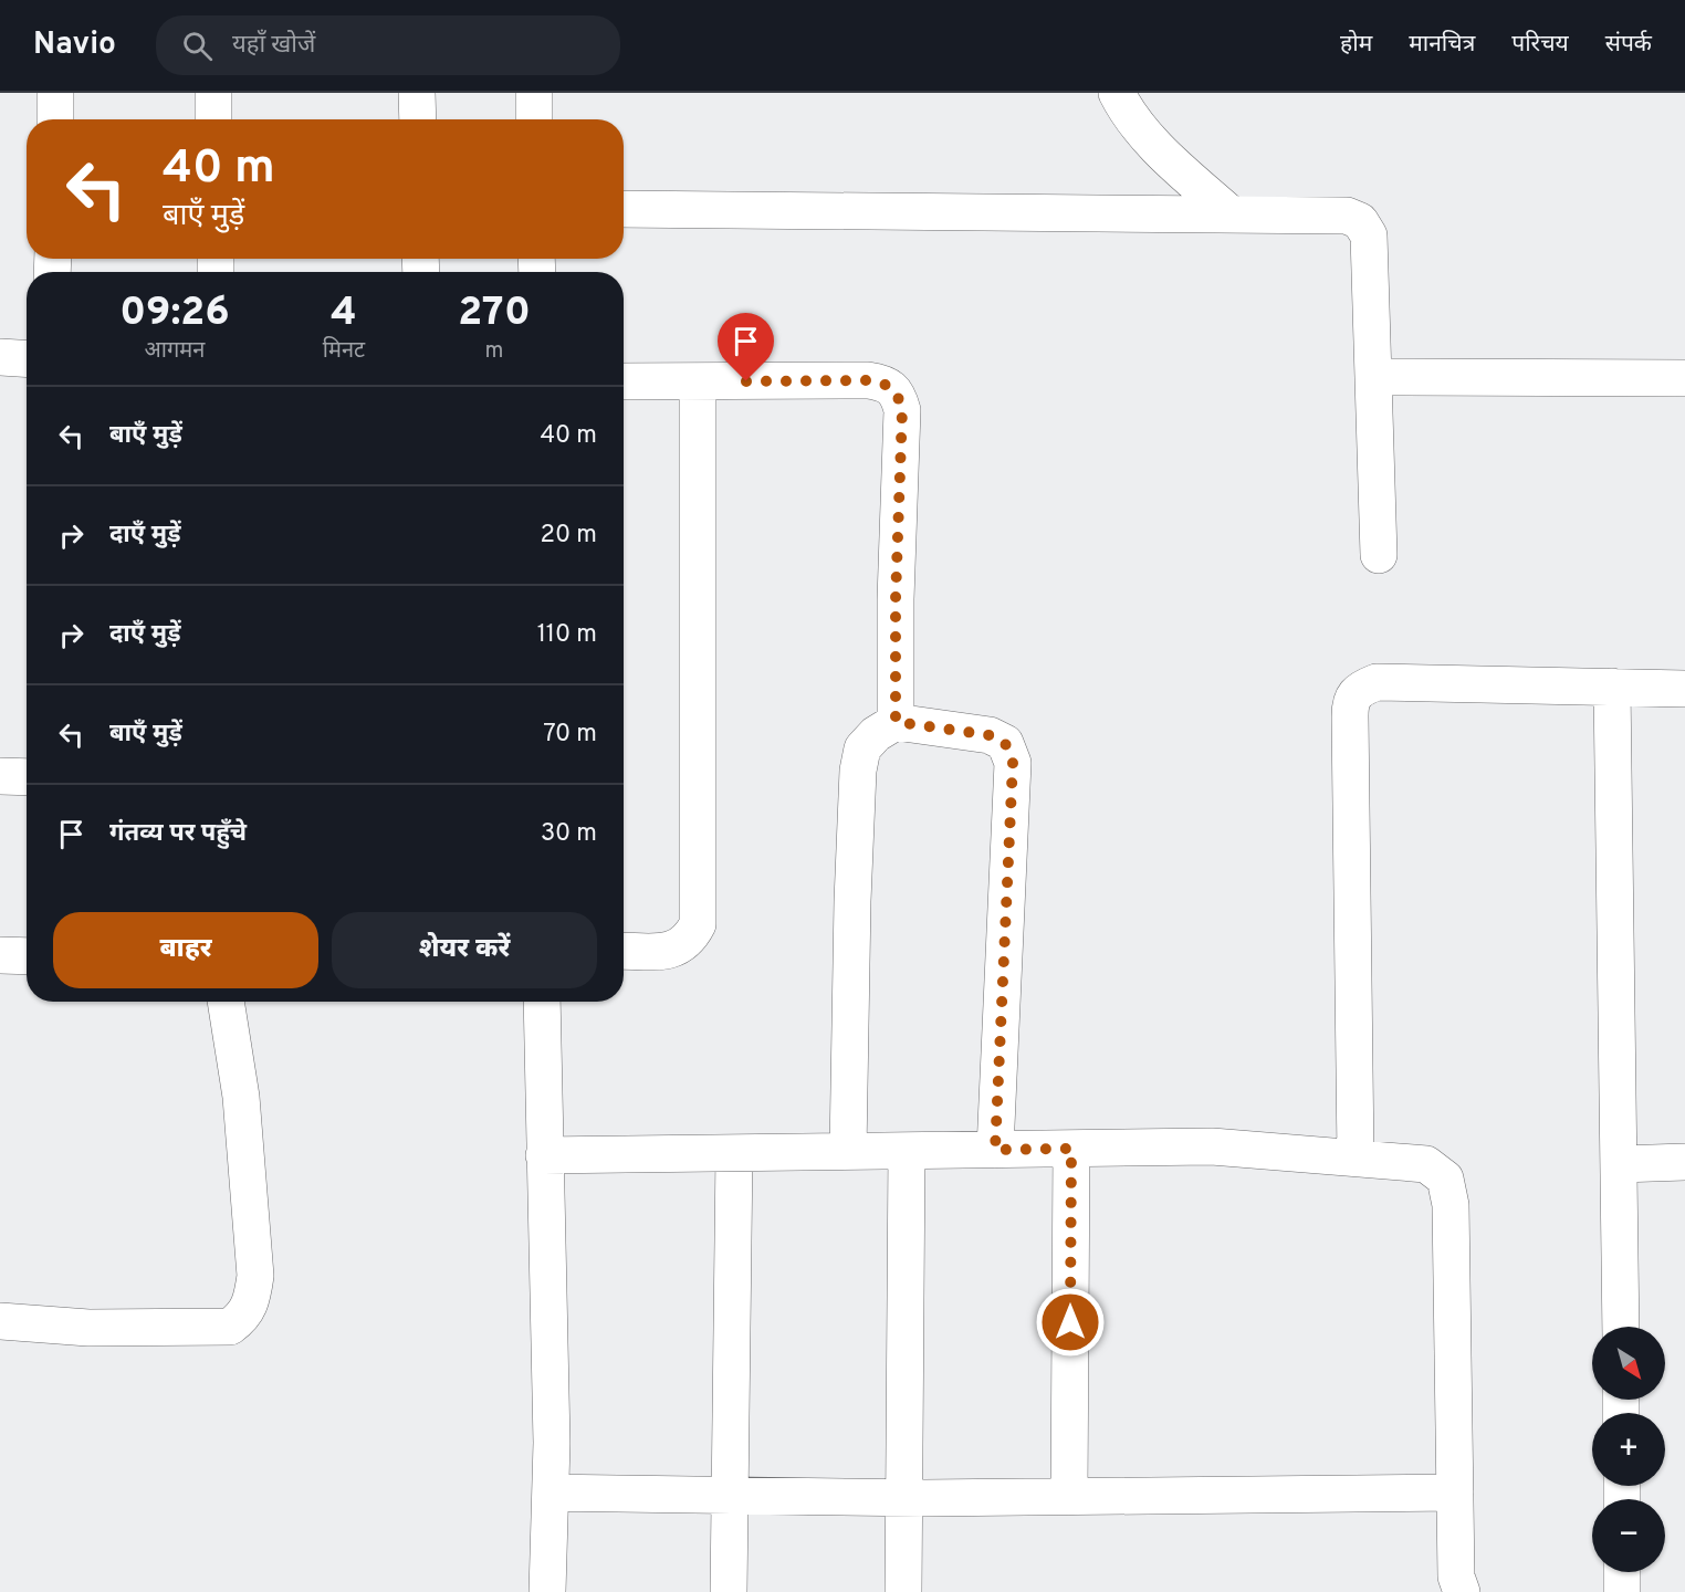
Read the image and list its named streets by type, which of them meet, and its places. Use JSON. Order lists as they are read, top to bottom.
{
  "north": "bottom right",
  "page": {
    "header": "Navio",
    "search": "यहाँ खोजें",
    "nav": [
      "होम",
      "मानचित्र",
      "परिचय",
      "संपर्क"
    ],
    "turn": ["40 m", "बाएँ मुड़ें"],
    "eta": [
      "09:26",
      "आगमन",
      "4",
      "मिनट",
      "270",
      "m"
    ],
    "list": [
      {
        "name": "बाएँ मुड़ें",
        "value": "40 m"
      },
      {
        "name": "दाएँ मुड़ें",
        "value": "20 m"
      },
      {
        "name": "दाएँ मुड़ें",
        "value": "110 m"
      },
      {
        "name": "बाएँ मुड़ें",
        "value": "70 m"
      },
      {
        "name": "गंतव्य पर पहुँचे",
        "value": "30 m"
      }
    ],
    "buttons": ["बाहर", "शेयर करें"],
    "map_buttons": ["+", "−"]
  }
}
